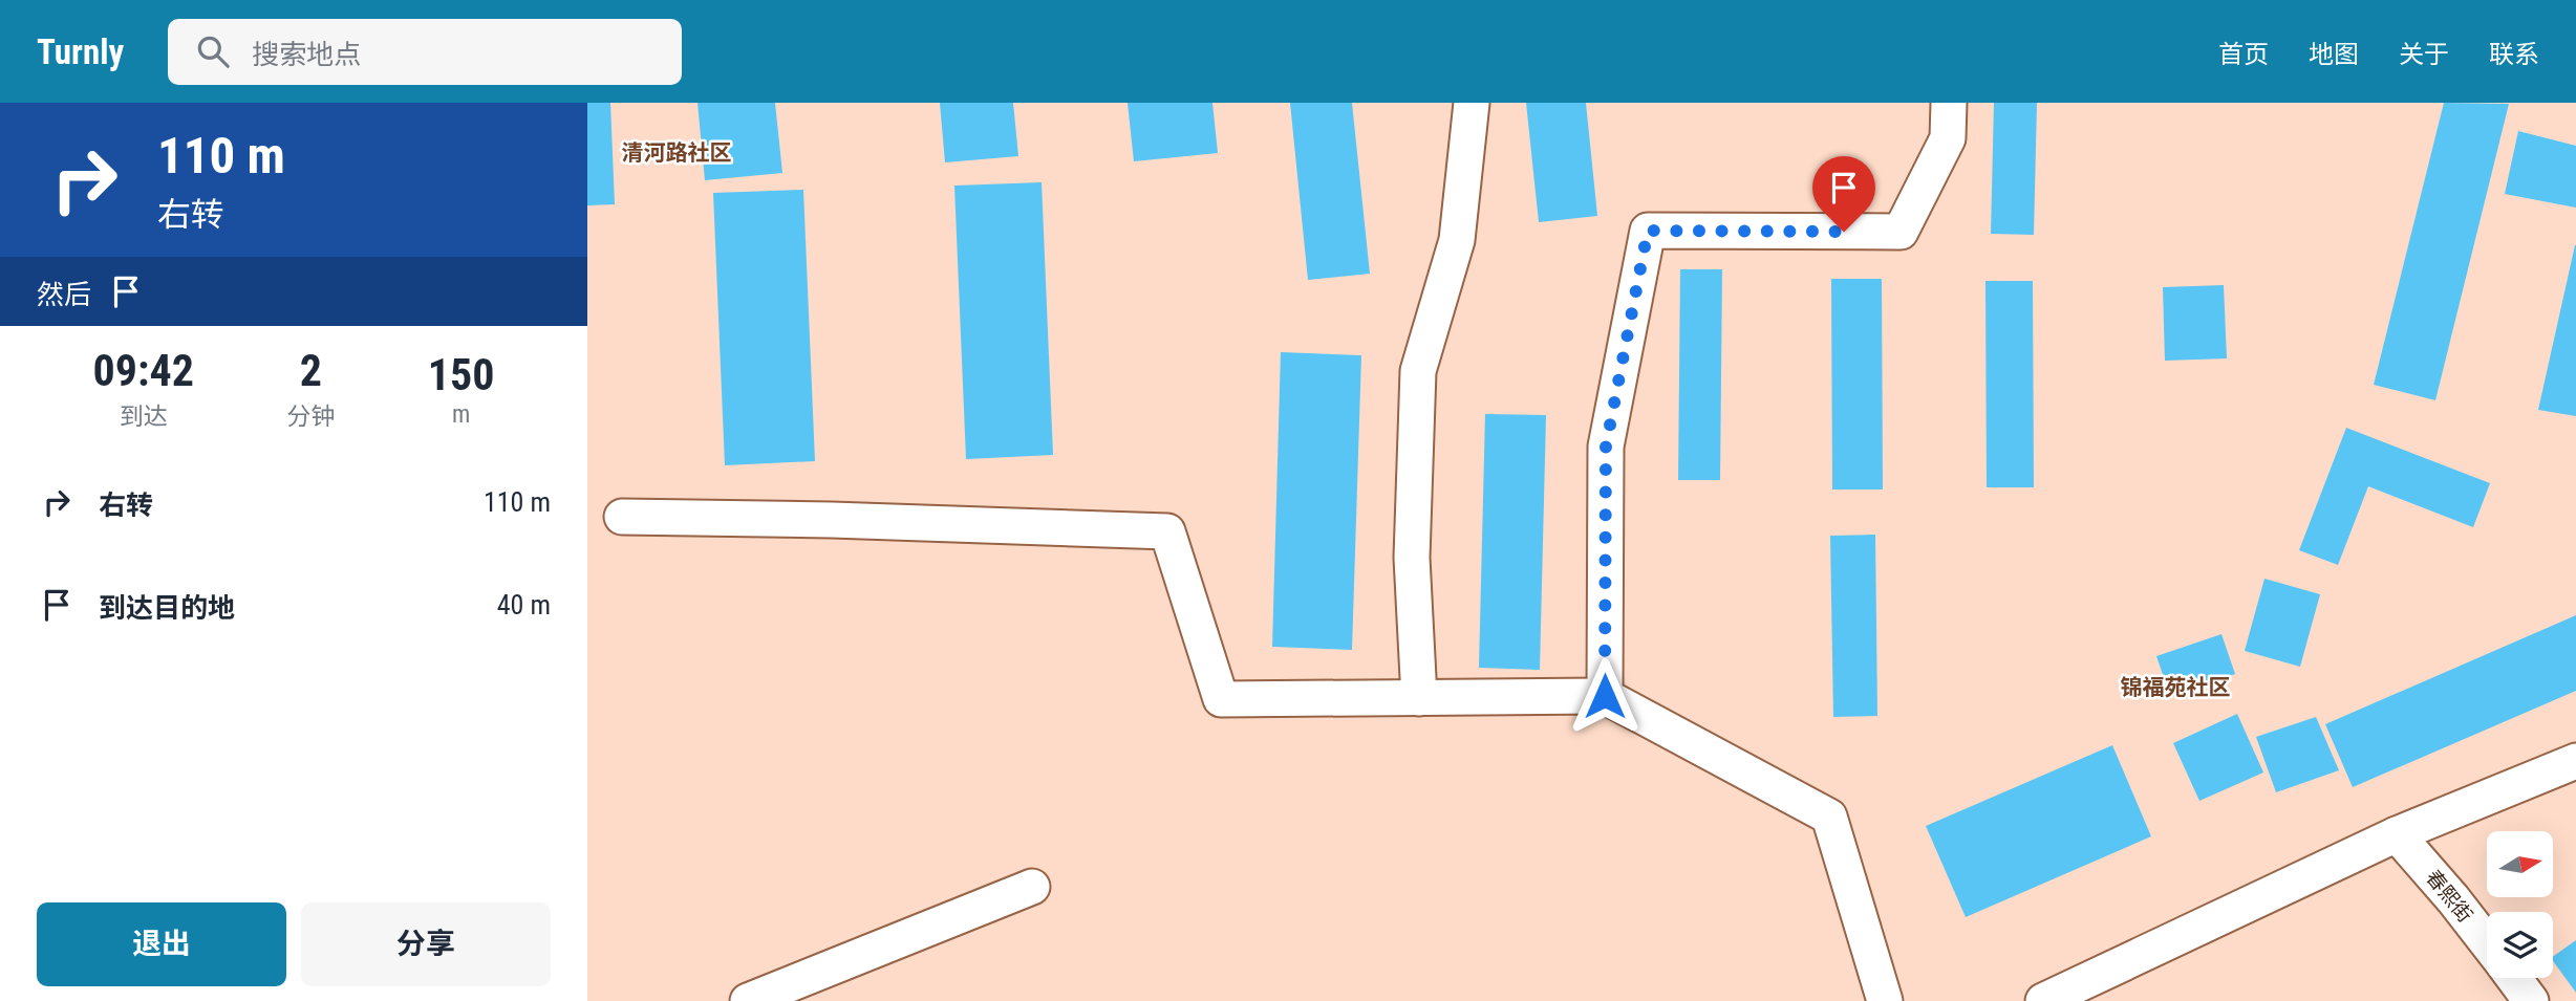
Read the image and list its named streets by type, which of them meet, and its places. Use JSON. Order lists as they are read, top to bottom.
{
  "streets": {
    "street": ["春熙街"]
  },
  "districts": ["清河路社区", "锦福苑社区"],
  "north": "right",
  "page": {
    "header": "Turnly",
    "search": "搜索地点",
    "nav": [
      "首页",
      "地图",
      "关于",
      "联系"
    ],
    "turn": ["110 m", "右转"],
    "then": "然后",
    "eta": [
      "09:42",
      "到达",
      "2",
      "分钟",
      "150",
      "m"
    ],
    "list": [
      {
        "name": "右转",
        "value": "110 m"
      },
      {
        "name": "到达目的地",
        "value": "40 m"
      }
    ],
    "buttons": ["退出", "分享"]
  }
}
